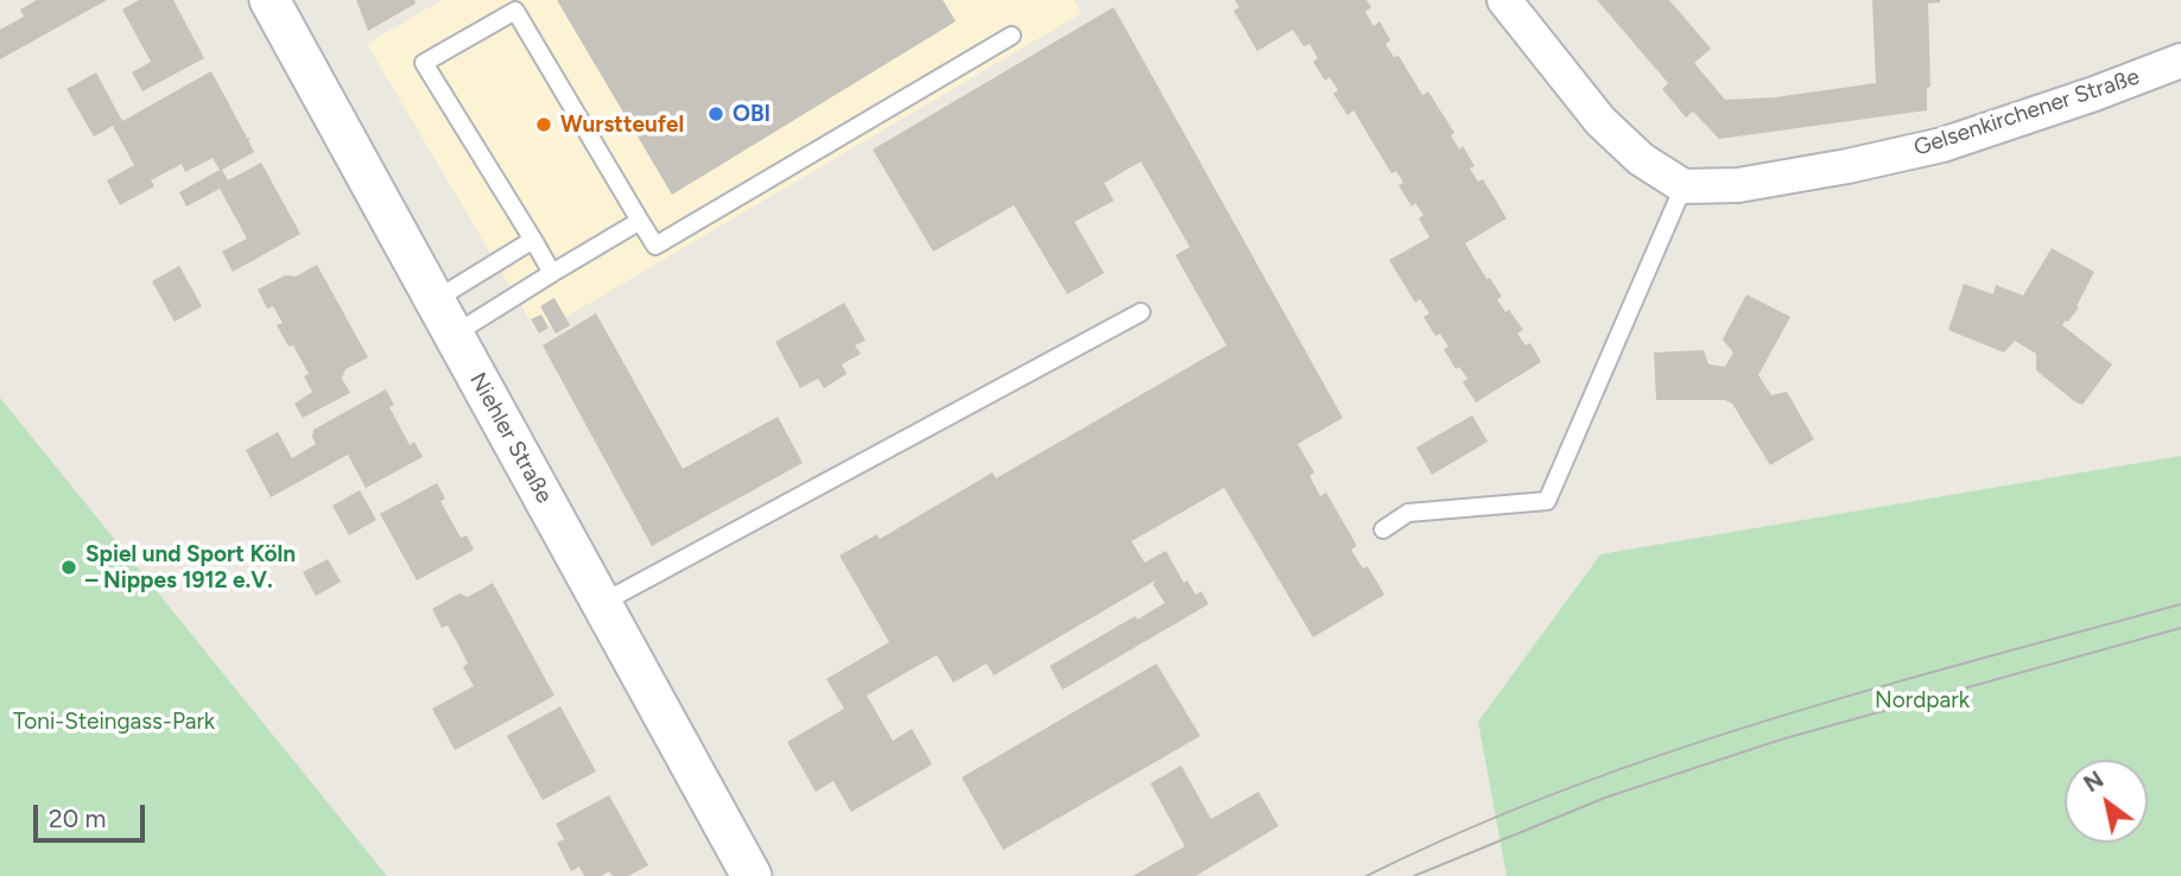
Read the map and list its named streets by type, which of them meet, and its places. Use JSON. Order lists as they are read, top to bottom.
{
  "streets": {
    "street": ["Gelsenkirchener Straße", "Niehler Straße"]
  },
  "parks": ["Nordpark", "Toni-Steingass-Park"],
  "places": ["OBI", "Wurstteufel", "Spiel und Sport Köln – Nippes 1912 e.V."],
  "scale_bar": "20 m",
  "north": "top left"
}
